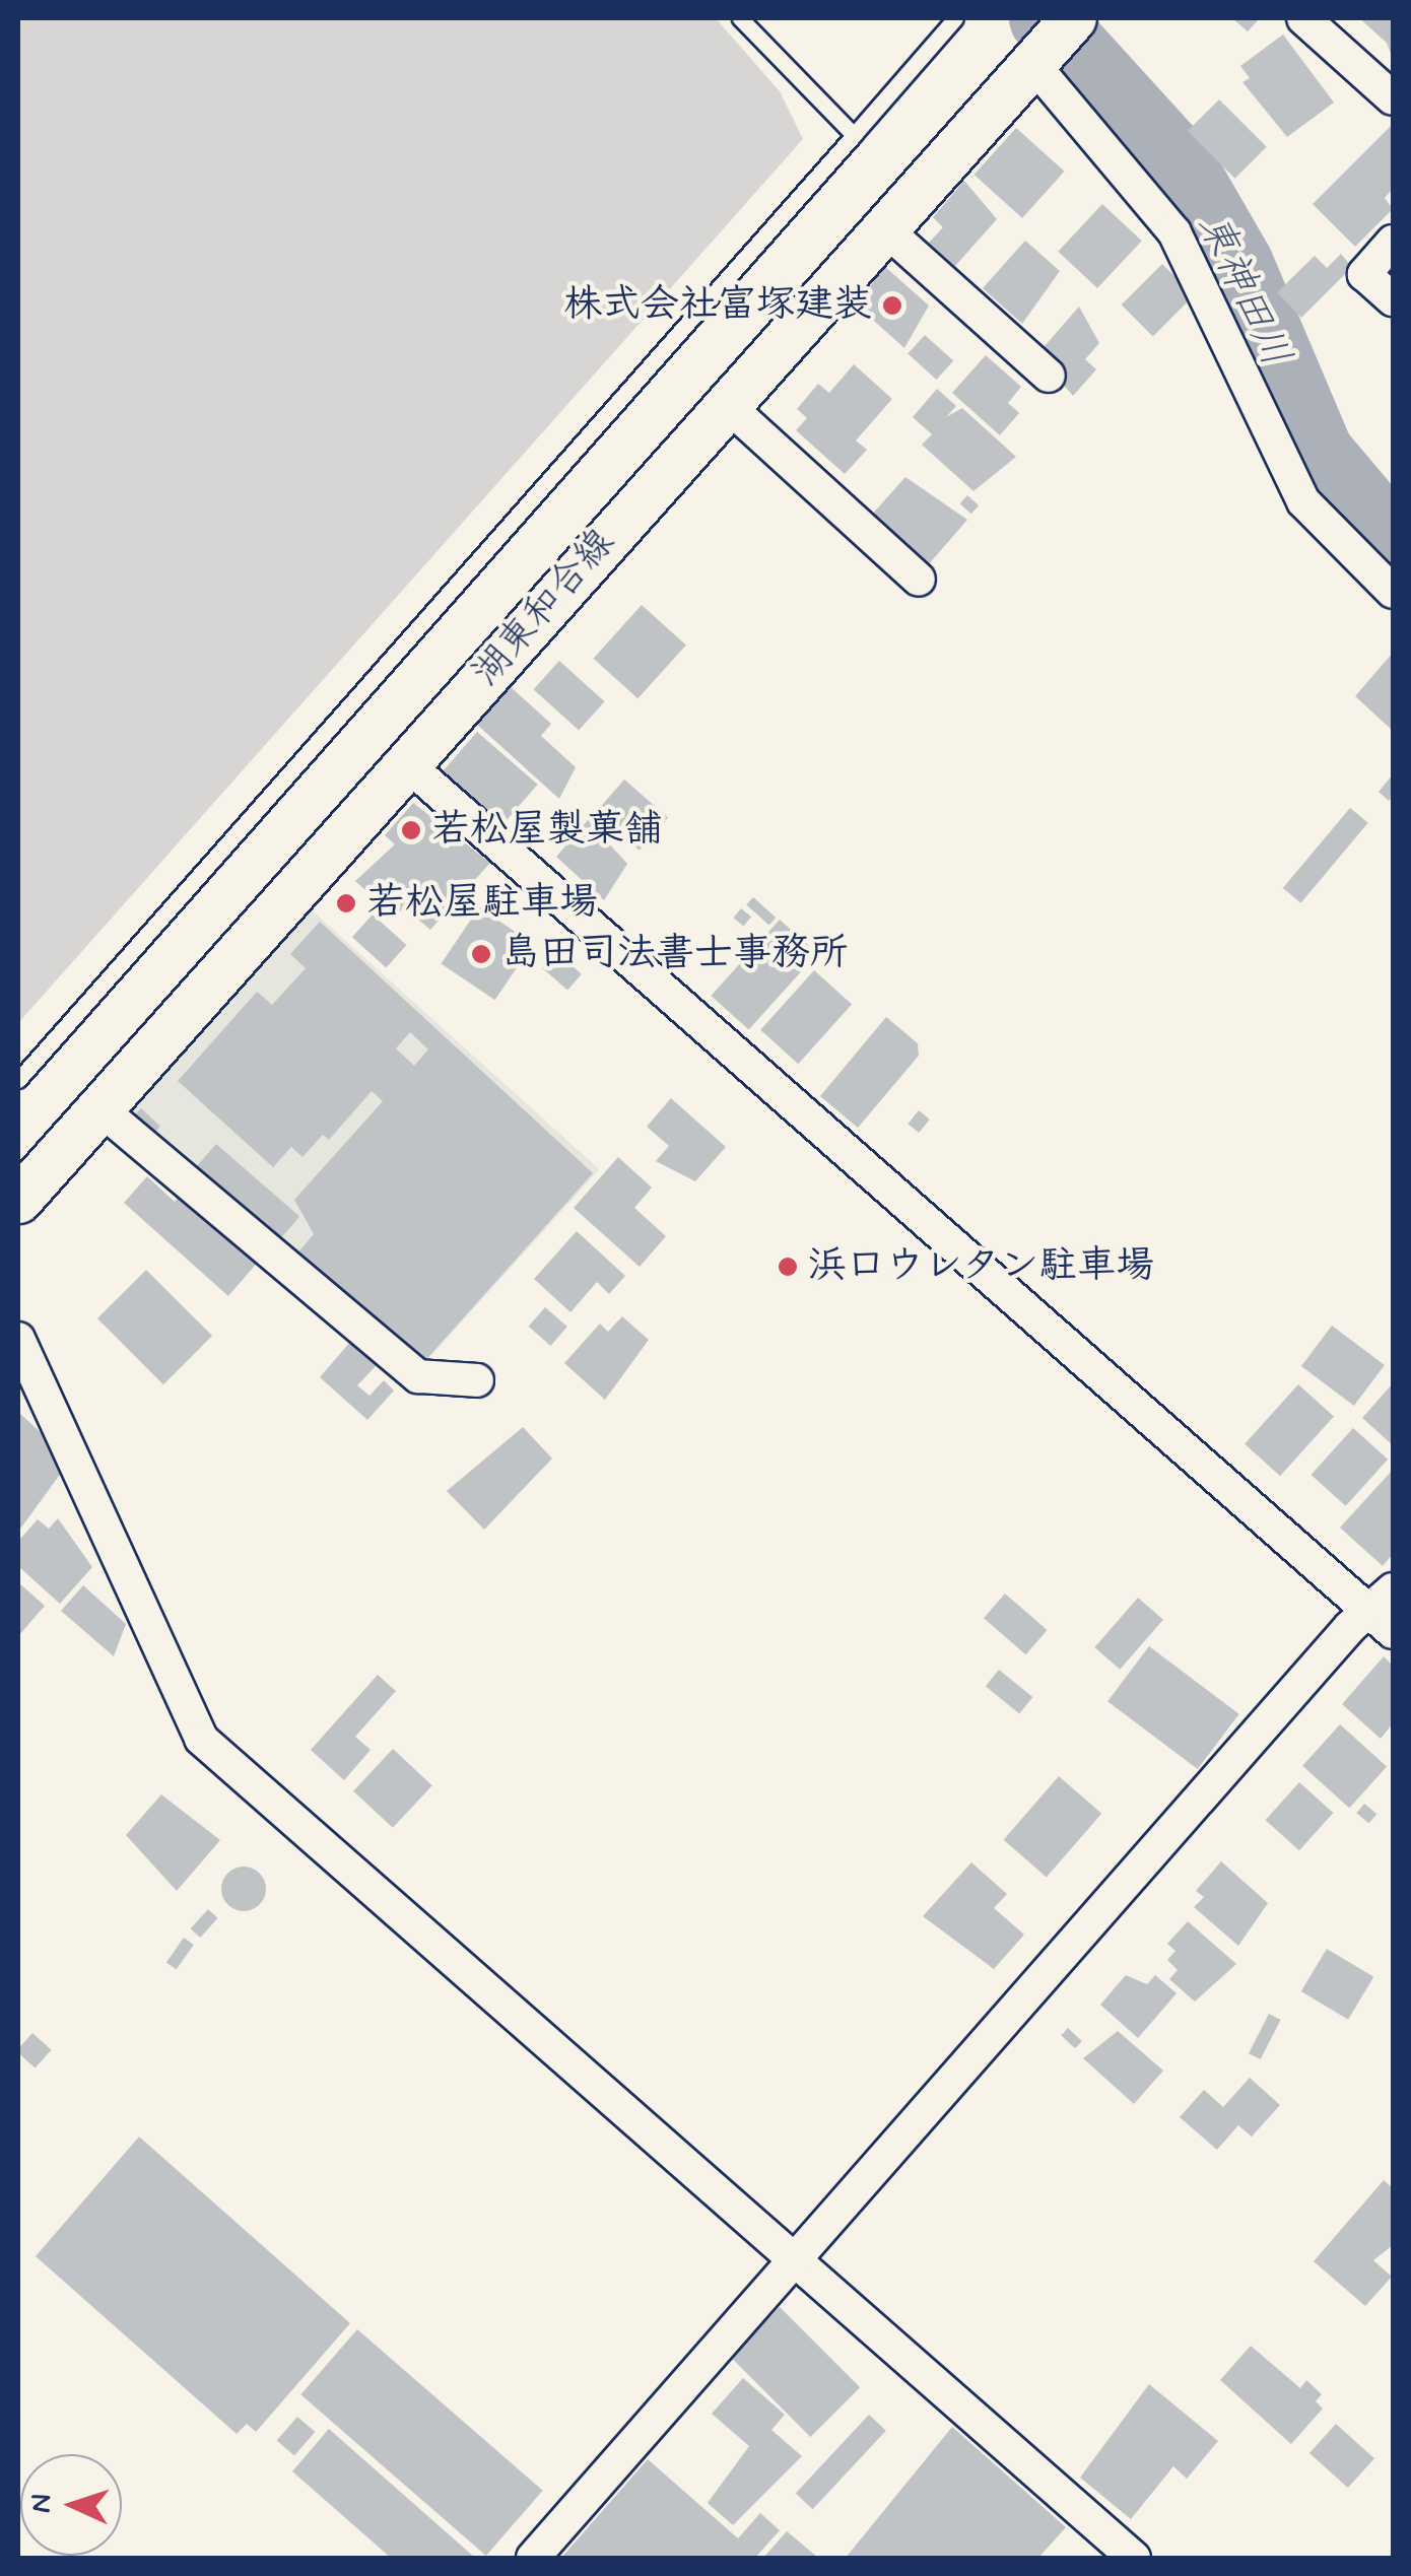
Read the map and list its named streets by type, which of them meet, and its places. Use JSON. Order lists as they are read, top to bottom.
{
  "streets": {
    "main road": ["湖東和合線"]
  },
  "water": ["東神田川"],
  "places": [
    "株式会社富塚建装",
    "若松屋製菓舗",
    "若松屋駐車場",
    "島田司法書士事務所",
    "浜口ウレタン駐車場"
  ],
  "north": "left"
}
